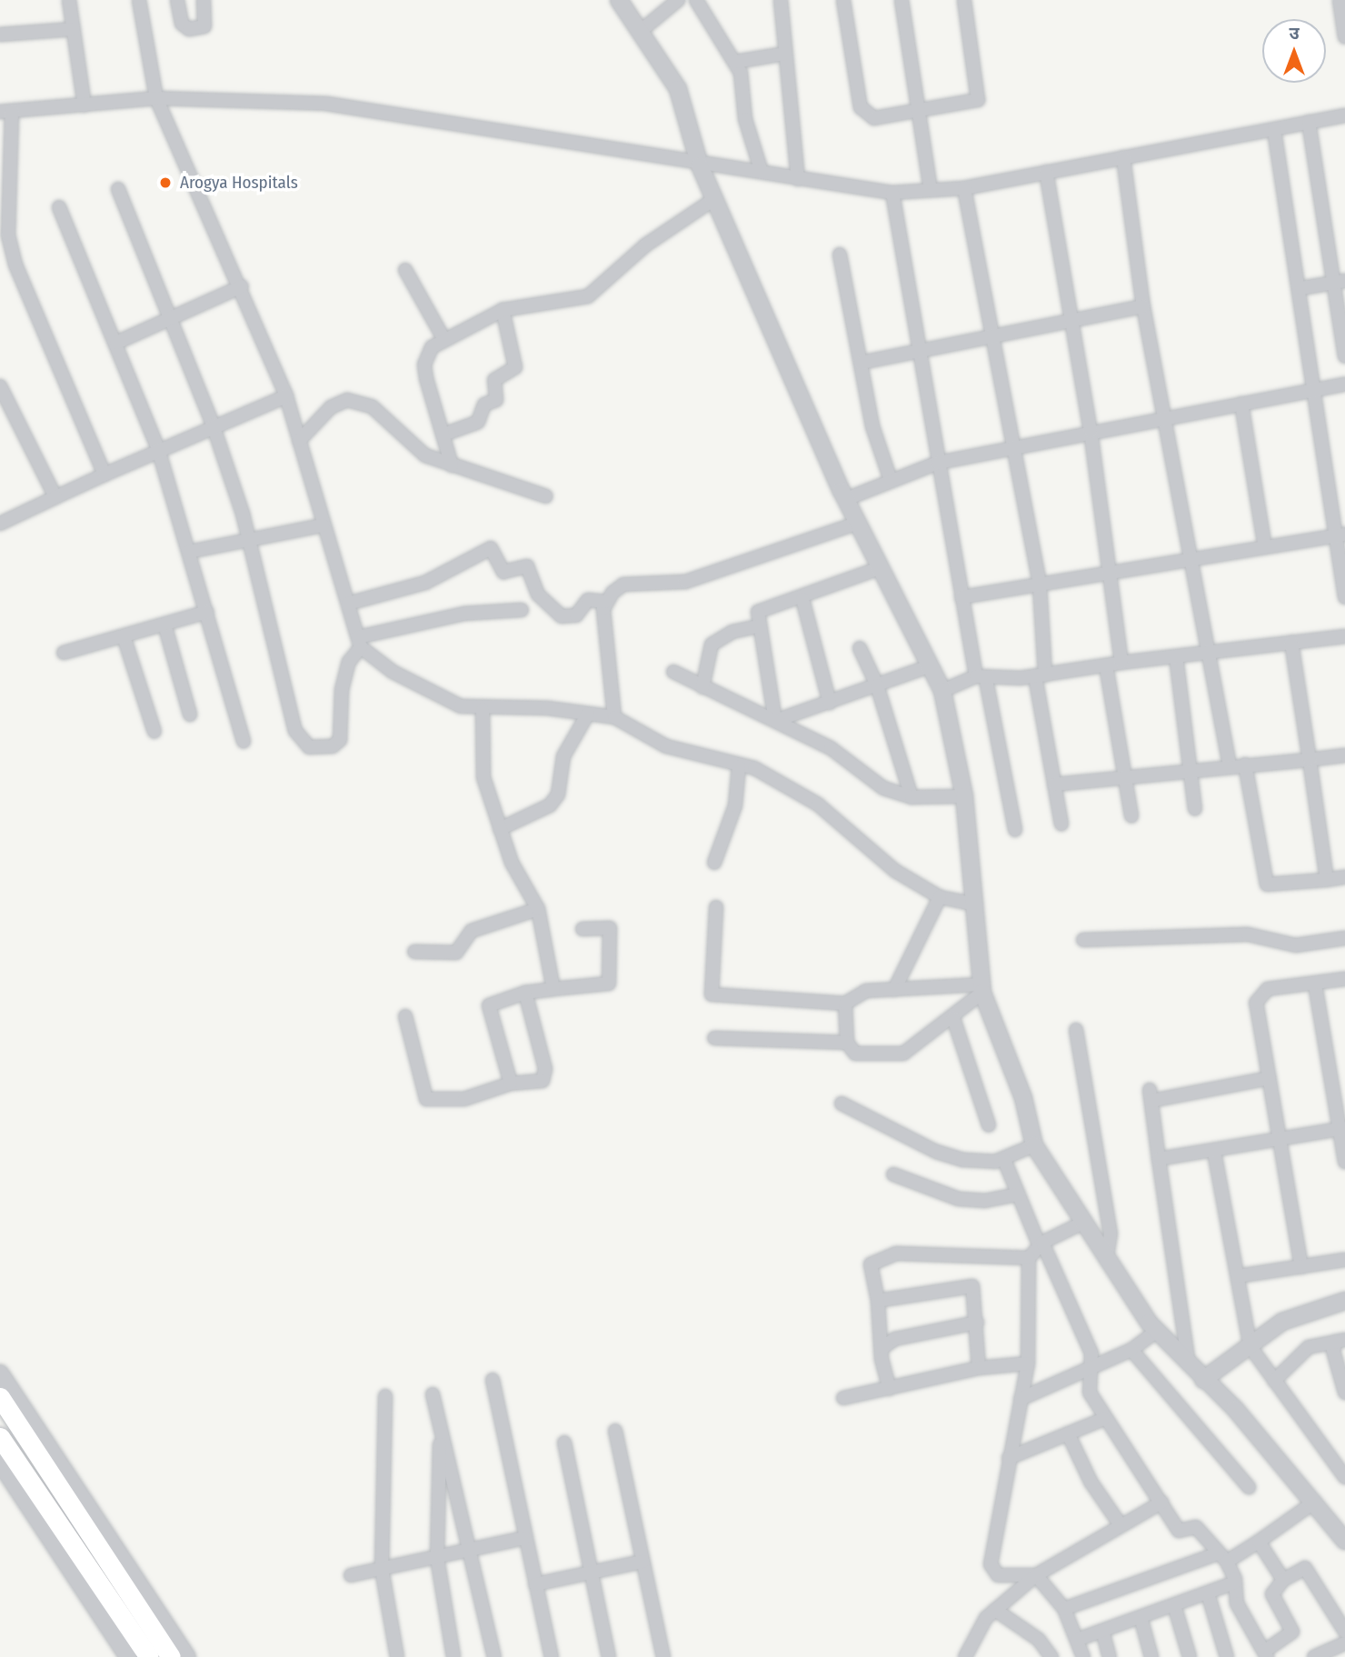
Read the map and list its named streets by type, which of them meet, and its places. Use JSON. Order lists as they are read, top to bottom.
{
  "places": ["Arogya Hospitals"],
  "north": "top"
}
